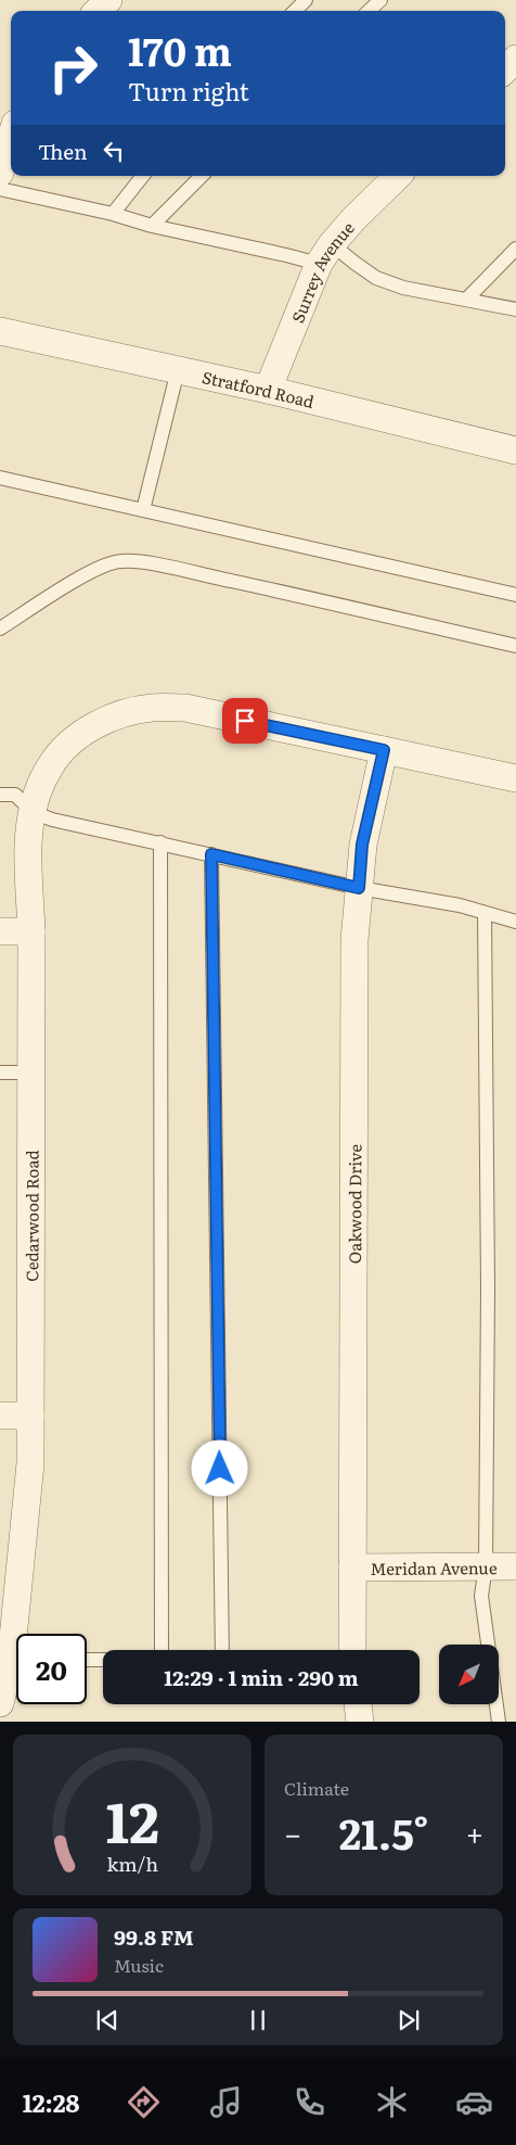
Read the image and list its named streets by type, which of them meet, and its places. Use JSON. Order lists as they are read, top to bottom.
{
  "streets": {
    "street": [
      "Surrey Avenue",
      "Stratford Road",
      "Oakwood Drive",
      "Cedarwood Road",
      "Meridan Avenue"
    ]
  },
  "crossings": [
    ["Surrey Avenue", "Stratford Road"],
    ["Oakwood Drive", "Cedarwood Road"],
    ["Oakwood Drive", "Meridan Avenue"]
  ],
  "north": "bottom left",
  "page": {
    "turn": ["170 m", "Turn right"],
    "then": "Then",
    "limit": "20",
    "trip": "12:29 · 1 min · 290 m",
    "tile": "Climate",
    "heat": ["−", "21.5°", "+"],
    "song": ["99.8 FM", "Music"],
    "tabs": "12:28",
    "gauge": ["12", "km/h"]
  }
}
